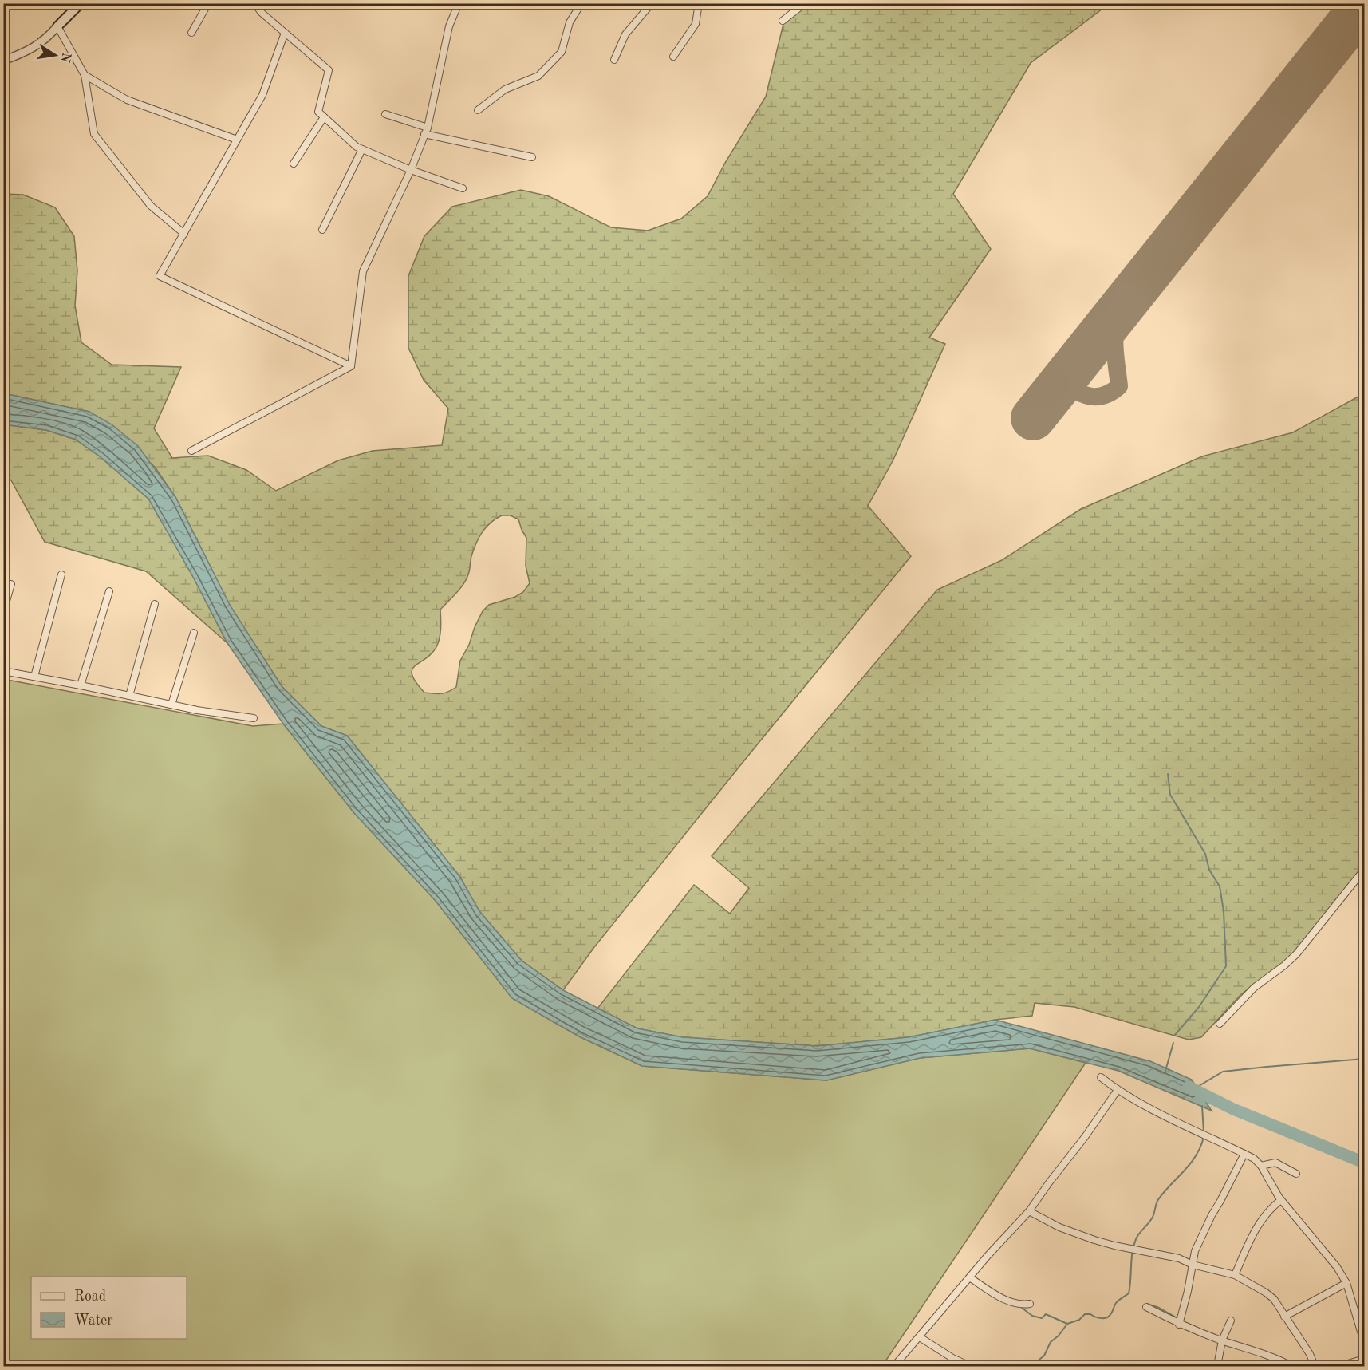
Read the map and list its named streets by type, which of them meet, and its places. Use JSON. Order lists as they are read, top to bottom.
{
  "legend": ["Road", "Water"],
  "north": "right"
}
